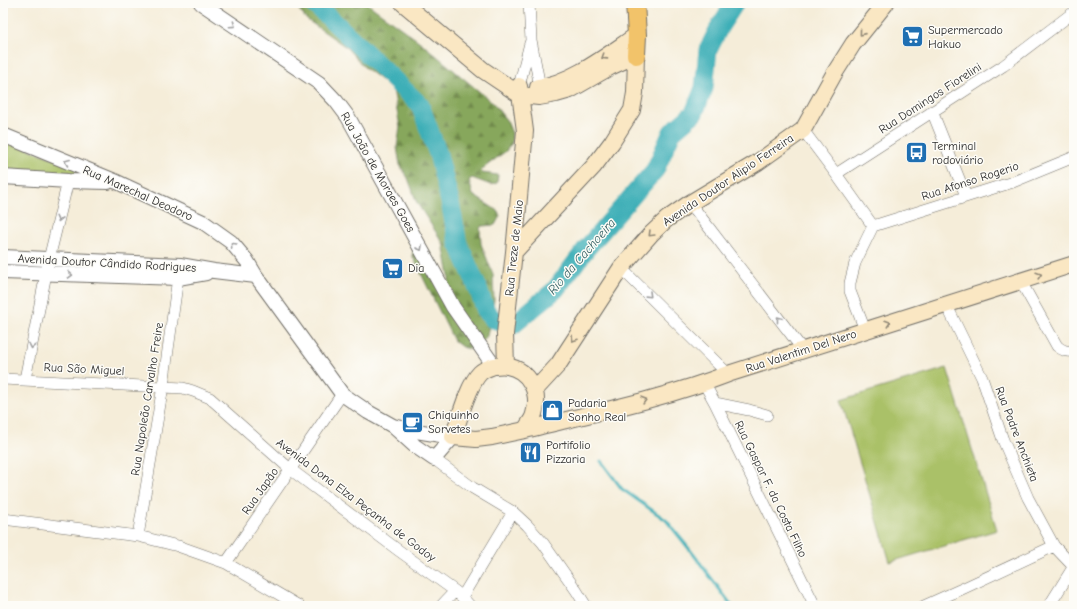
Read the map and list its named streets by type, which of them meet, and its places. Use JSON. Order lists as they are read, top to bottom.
{
  "streets": {
    "main road": ["Avenida Doutor Alipio Ferreira", "Rua Treze de Maio", "Rua Valentim Del Nero"],
    "street": [
      "Rua Domingos Fiorelini",
      "Rua João de Moraes Goes",
      "Rua Afonso Rogerio",
      "Rua Marechal Deodoro",
      "Avenida Doutor Cândido Rodrigues",
      "Rua São Miguel",
      "Rua Napoleão Carvalho Freire",
      "Rua Padre Anchieta",
      "Rua Gaspar F. da Costa Filho",
      "Rua Japão",
      "Avenida Dona Elza Peçanha de Godoy"
    ]
  },
  "crossings": [
    ["Rua João de Moraes Goes", "Avenida Doutor Alipio Ferreira"],
    ["Rua João de Moraes Goes", "Rua Treze de Maio"],
    ["Rua João de Moraes Goes", "Rua Valentim Del Nero"],
    ["Avenida Doutor Alipio Ferreira", "Rua Treze de Maio"],
    ["Avenida Doutor Alipio Ferreira", "Rua Valentim Del Nero"],
    ["Rua Marechal Deodoro", "Avenida Doutor Cândido Rodrigues"],
    ["Rua Treze de Maio", "Rua Valentim Del Nero"],
    ["Avenida Doutor Cândido Rodrigues", "Rua Napoleão Carvalho Freire"],
    ["Rua Valentim Del Nero", "Rua Padre Anchieta"],
    ["Rua Valentim Del Nero", "Rua Gaspar F. da Costa Filho"],
    ["Rua São Miguel", "Rua Napoleão Carvalho Freire"],
    ["Rua São Miguel", "Avenida Dona Elza Peçanha de Godoy"],
    ["Rua Napoleão Carvalho Freire", "Avenida Dona Elza Peçanha de Godoy"],
    ["Rua Japão", "Avenida Dona Elza Peçanha de Godoy"]
  ],
  "one_way": ["Rua João de Moraes Goes", "Rua Marechal Deodoro", "Rua Valentim Del Nero"],
  "water": ["Rio da Cachoeira"],
  "places": {
    "supermarket": ["Supermercado Hakuo", "Dia"],
    "bus stop": ["Terminal rodoviário"],
    "shop": ["Padaria Sonho Real"],
    "cafe": ["Chiquinho Sorvetes"],
    "restaurant": ["Portifolio Pizzaria"]
  }
}
